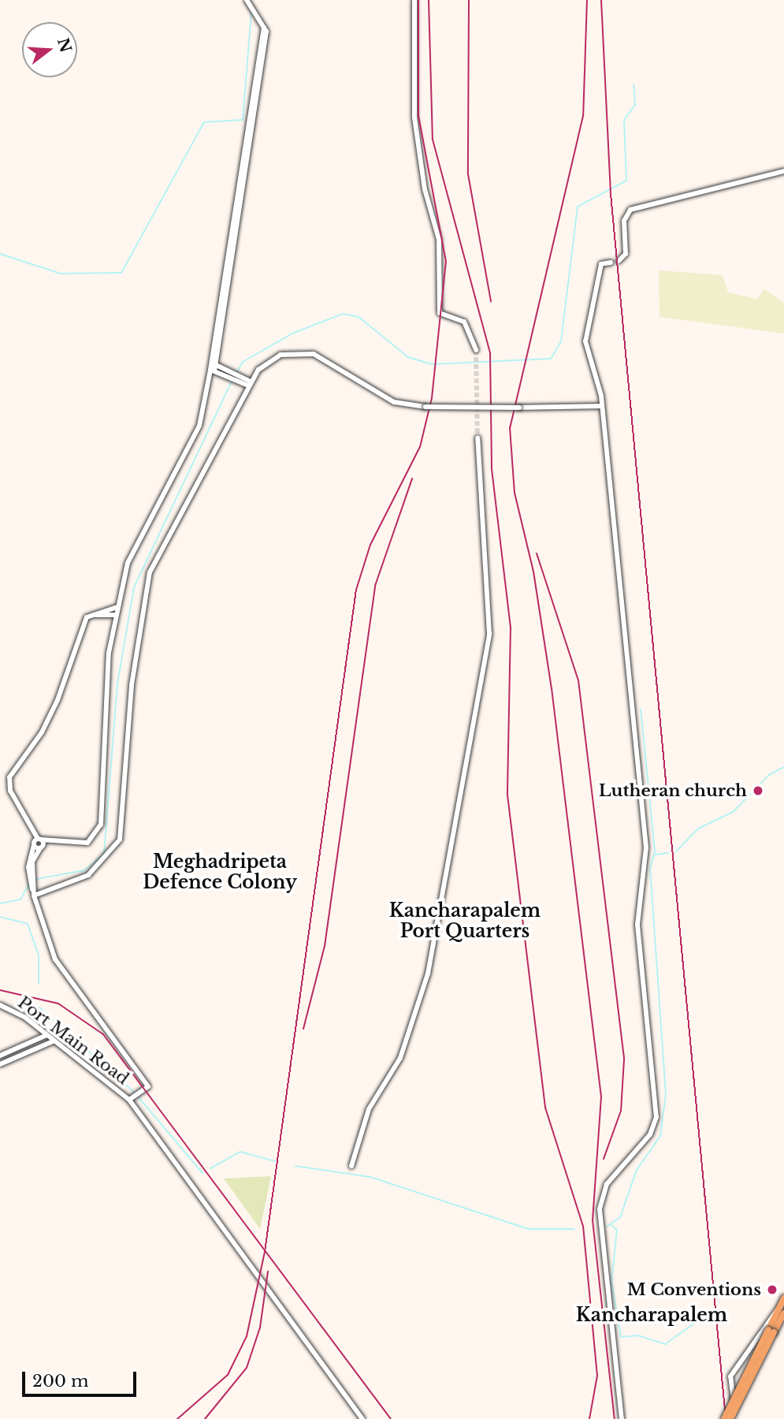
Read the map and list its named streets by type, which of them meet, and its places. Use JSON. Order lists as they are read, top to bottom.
{
  "streets": {
    "street": ["Port Main Road"]
  },
  "districts": ["Meghadripeta Defence Colony", "Kancharapalem Port Quarters", "Kancharapalem"],
  "places": ["Lutheran church", "M Conventions"],
  "scale_bar": "200 m",
  "north": "right"
}
